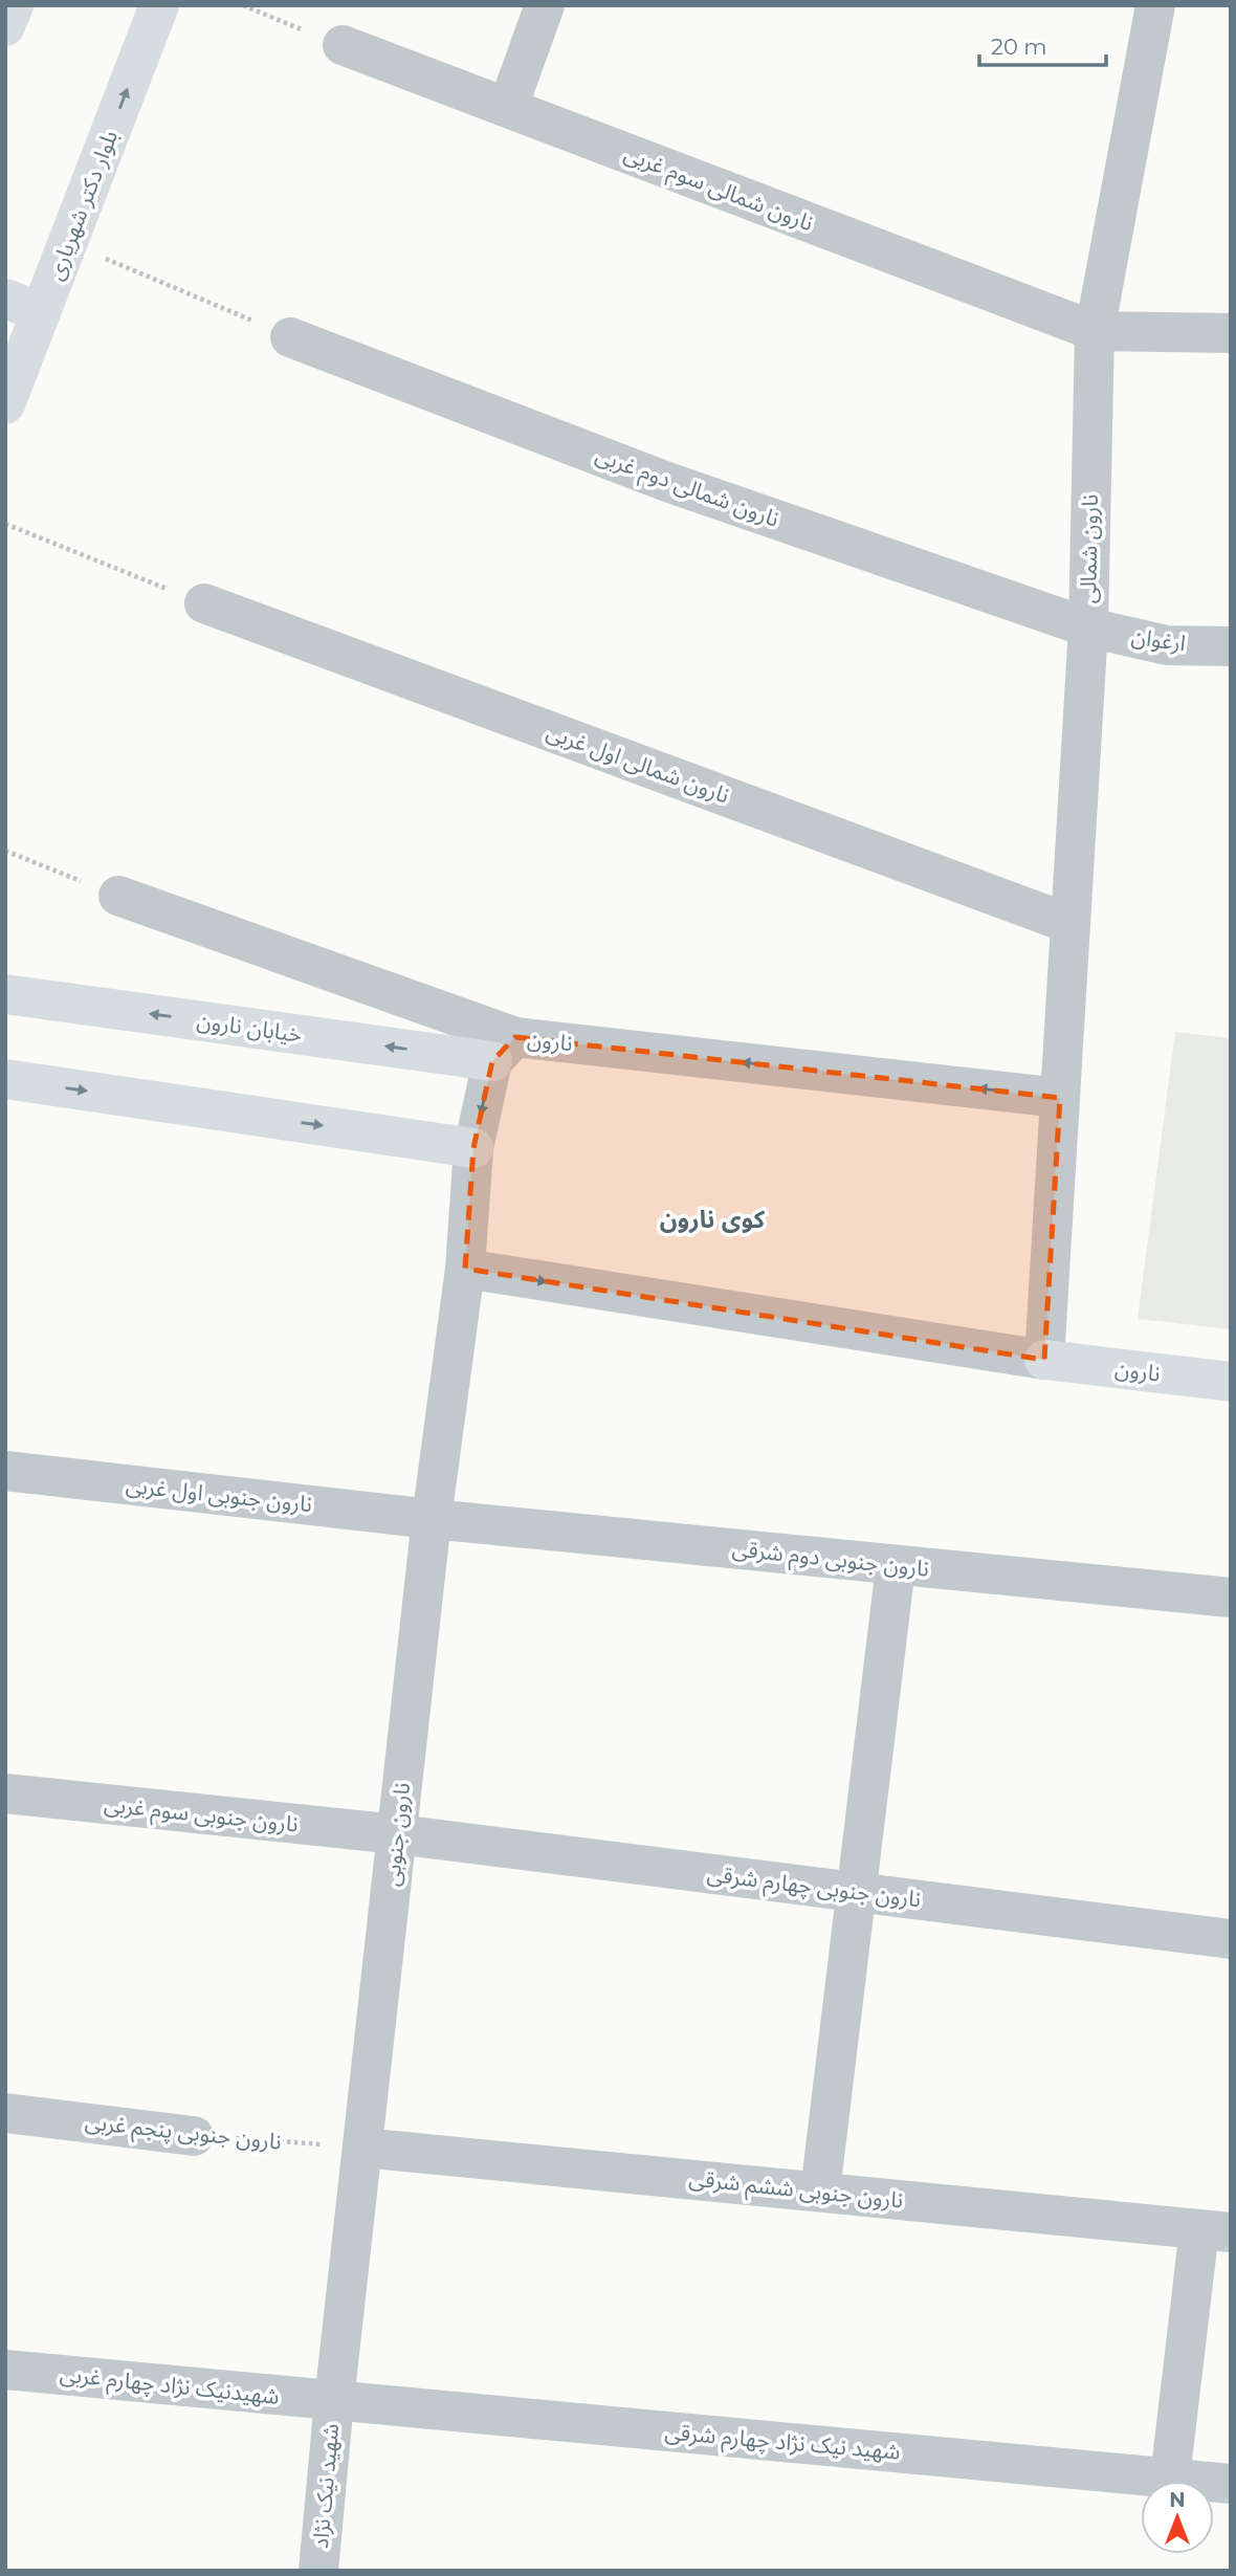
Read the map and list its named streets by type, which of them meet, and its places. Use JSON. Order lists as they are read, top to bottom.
{
  "streets": {
    "main road": ["بلوار دکتر شهریاری", "خیابان نارون", "نارون"],
    "street": [
      "نارون شمالی سوم غربی",
      "نارون شمالی دوم غربی",
      "نارون شمالی",
      "ارغوان",
      "نارون شمالی اول غربی",
      "نارون جنوبی اول غربی",
      "نارون جنوبی دوم شرقی",
      "نارون جنوبی سوم غربی",
      "نارون جنوبی",
      "نارون جنوبی چهارم شرقی",
      "نارون جنوبی پنجم غربی",
      "نارون جنوبی ششم شرقی",
      "شهیدنیک نژاد چهارم غربی",
      "شهید نیک نژاد چهارم شرقی",
      "شهید نیک نژاد"
    ]
  },
  "crossings": [
    ["نارون شمالی سوم غربی", "نارون شمالی"],
    ["نارون شمالی دوم غربی", "نارون شمالی"],
    ["نارون شمالی دوم غربی", "ارغوان"],
    ["نارون شمالی", "ارغوان"],
    ["نارون شمالی", "نارون شمالی اول غربی"],
    ["نارون شمالی", "نارون"],
    ["خیابان نارون", "نارون"],
    ["نارون", "نارون جنوبی"],
    ["نارون جنوبی اول غربی", "نارون جنوبی دوم شرقی"],
    ["نارون جنوبی اول غربی", "نارون جنوبی"],
    ["نارون جنوبی دوم شرقی", "نارون جنوبی"],
    ["نارون جنوبی سوم غربی", "نارون جنوبی"],
    ["نارون جنوبی سوم غربی", "نارون جنوبی چهارم شرقی"],
    ["نارون جنوبی", "نارون جنوبی چهارم شرقی"],
    ["نارون جنوبی", "نارون جنوبی پنجم غربی"],
    ["نارون جنوبی", "نارون جنوبی ششم شرقی"],
    ["نارون جنوبی", "شهیدنیک نژاد چهارم غربی"],
    ["نارون جنوبی", "شهید نیک نژاد چهارم شرقی"],
    ["نارون جنوبی", "شهید نیک نژاد"],
    ["نارون جنوبی پنجم غربی", "نارون جنوبی ششم شرقی"],
    ["شهیدنیک نژاد چهارم غربی", "شهید نیک نژاد چهارم شرقی"],
    ["شهیدنیک نژاد چهارم غربی", "شهید نیک نژاد"],
    ["شهید نیک نژاد چهارم شرقی", "شهید نیک نژاد"]
  ],
  "one_way": ["بلوار دکتر شهریاری"],
  "districts": ["کوی نارون"],
  "scale_bar": "20 m",
  "north": "top"
}
